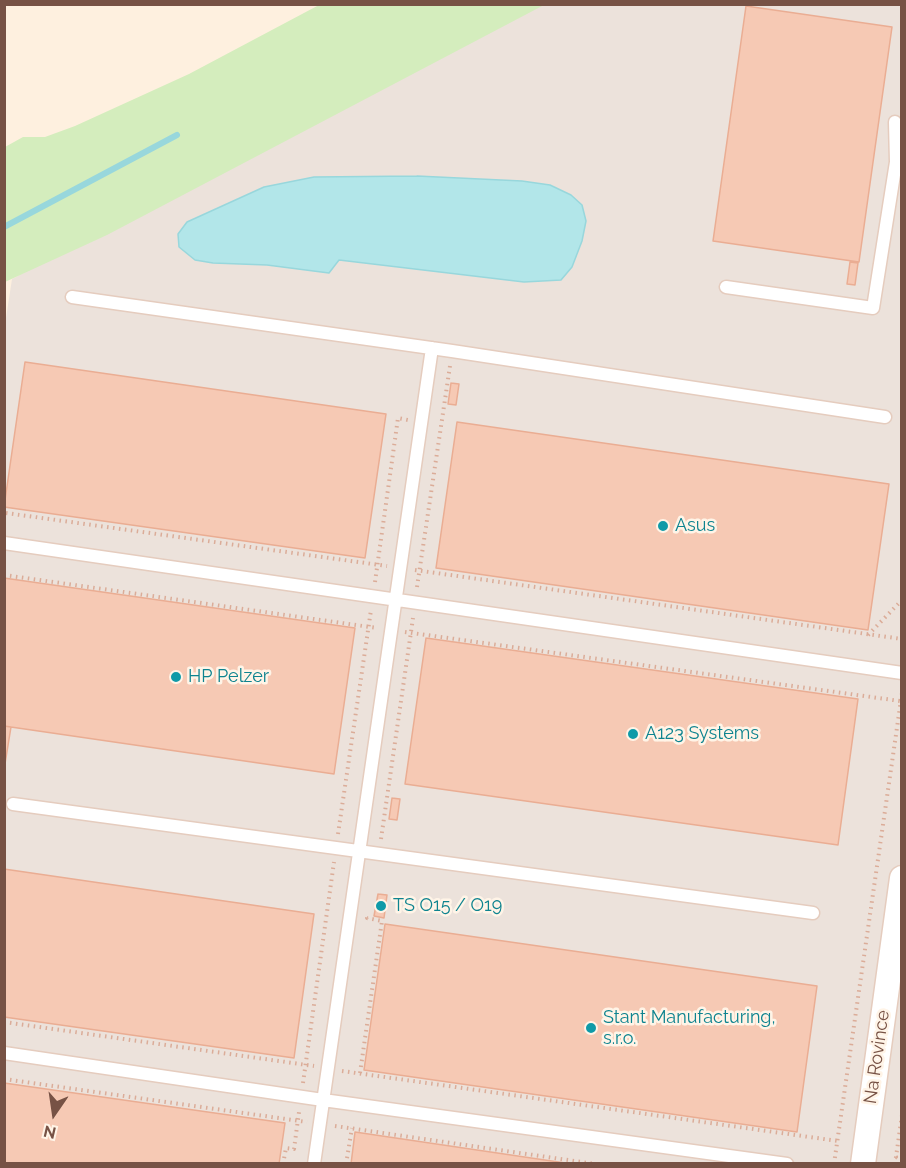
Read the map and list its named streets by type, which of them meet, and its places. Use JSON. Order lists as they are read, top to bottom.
{
  "streets": {
    "street": ["Na Rovince"]
  },
  "places": [
    "Asus",
    "HP Pelzer",
    "A123 Systems",
    "TS O15 / O19",
    "Stant Manufacturing, s.r.o."
  ],
  "north": "bottom"
}
